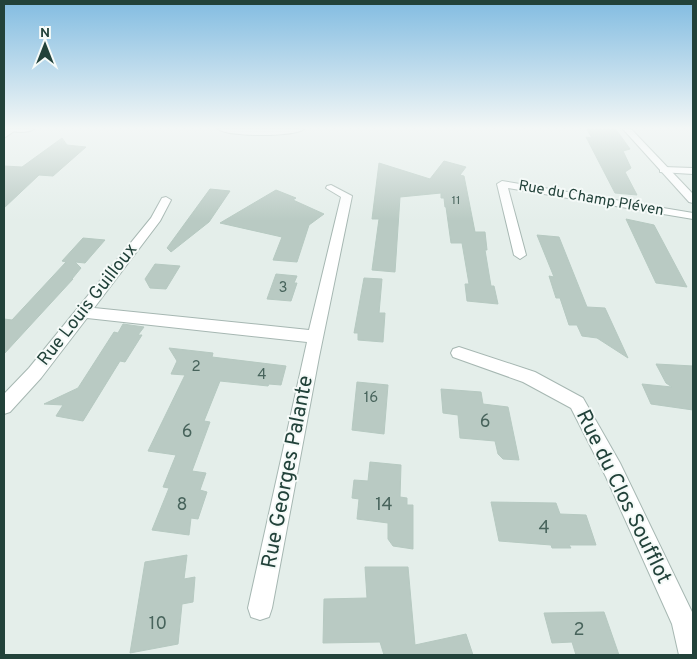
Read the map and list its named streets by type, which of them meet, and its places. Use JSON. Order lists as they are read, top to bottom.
{
  "streets": {
    "street": [
      "Rue du Champ Pléven",
      "Rue Louis Guilloux",
      "Rue Georges Palante",
      "Rue du Clos Soufflot"
    ]
  },
  "house_numbers": [
    "11",
    "3",
    "2",
    "4",
    "16",
    "6",
    "6",
    "8",
    "14",
    "4",
    "10",
    "2"
  ],
  "north": "top"
}
